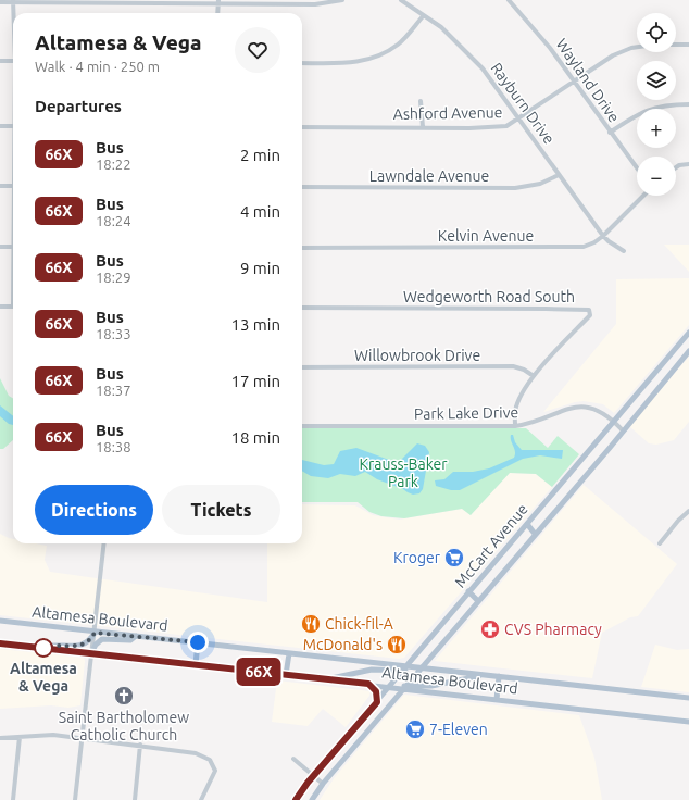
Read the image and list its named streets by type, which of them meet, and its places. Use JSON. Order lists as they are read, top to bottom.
{
  "streets": {
    "main road": ["McCart Avenue", "Altamesa Boulevard"],
    "street": [
      "Wayland Drive",
      "Rayburn Drive",
      "Ashford Avenue",
      "Lawndale Avenue",
      "Kelvin Avenue",
      "Wedgeworth Road South",
      "Willowbrook Drive",
      "Park Lake Drive"
    ]
  },
  "crossings": [
    ["Wayland Drive", "Ashford Avenue"],
    ["Rayburn Drive", "Ashford Avenue"],
    ["Rayburn Drive", "Lawndale Avenue"],
    ["Rayburn Drive", "Kelvin Avenue"],
    ["Wedgeworth Road South", "Willowbrook Drive"],
    ["Wedgeworth Road South", "Park Lake Drive"],
    ["Park Lake Drive", "McCart Avenue"],
    ["McCart Avenue", "Altamesa Boulevard"]
  ],
  "parks": ["Krauss-Baker Park"],
  "places": {
    "supermarket": ["Kroger", "7-Eleven"],
    "restaurant": ["Chick-fil-A", "McDonald's"],
    "pharmacy": ["CVS Pharmacy"],
    "other": ["Altamesa & Vega"],
    "church": ["Saint Bartholomew Catholic Church"]
  },
  "lines": ["bus line 66X"],
  "page": {
    "on_map": "66X",
    "map_buttons": ["+", "−"],
    "heading": [
      ["Altamesa & Vega", "Walk · 4 min · 250 m"],
      "Departures"
    ],
    "list": [
      {
        "mark": "66X",
        "name": "Bus",
        "note": "18:22",
        "value": "2 min"
      },
      {
        "mark": "66X",
        "name": "Bus",
        "note": "18:24",
        "value": "4 min"
      },
      {
        "mark": "66X",
        "name": "Bus",
        "note": "18:29",
        "value": "9 min"
      },
      {
        "mark": "66X",
        "name": "Bus",
        "note": "18:33",
        "value": "13 min"
      },
      {
        "mark": "66X",
        "name": "Bus",
        "note": "18:37",
        "value": "17 min"
      },
      {
        "mark": "66X",
        "name": "Bus",
        "note": "18:38",
        "value": "18 min"
      }
    ],
    "buttons": ["Directions", "Tickets"]
  }
}
